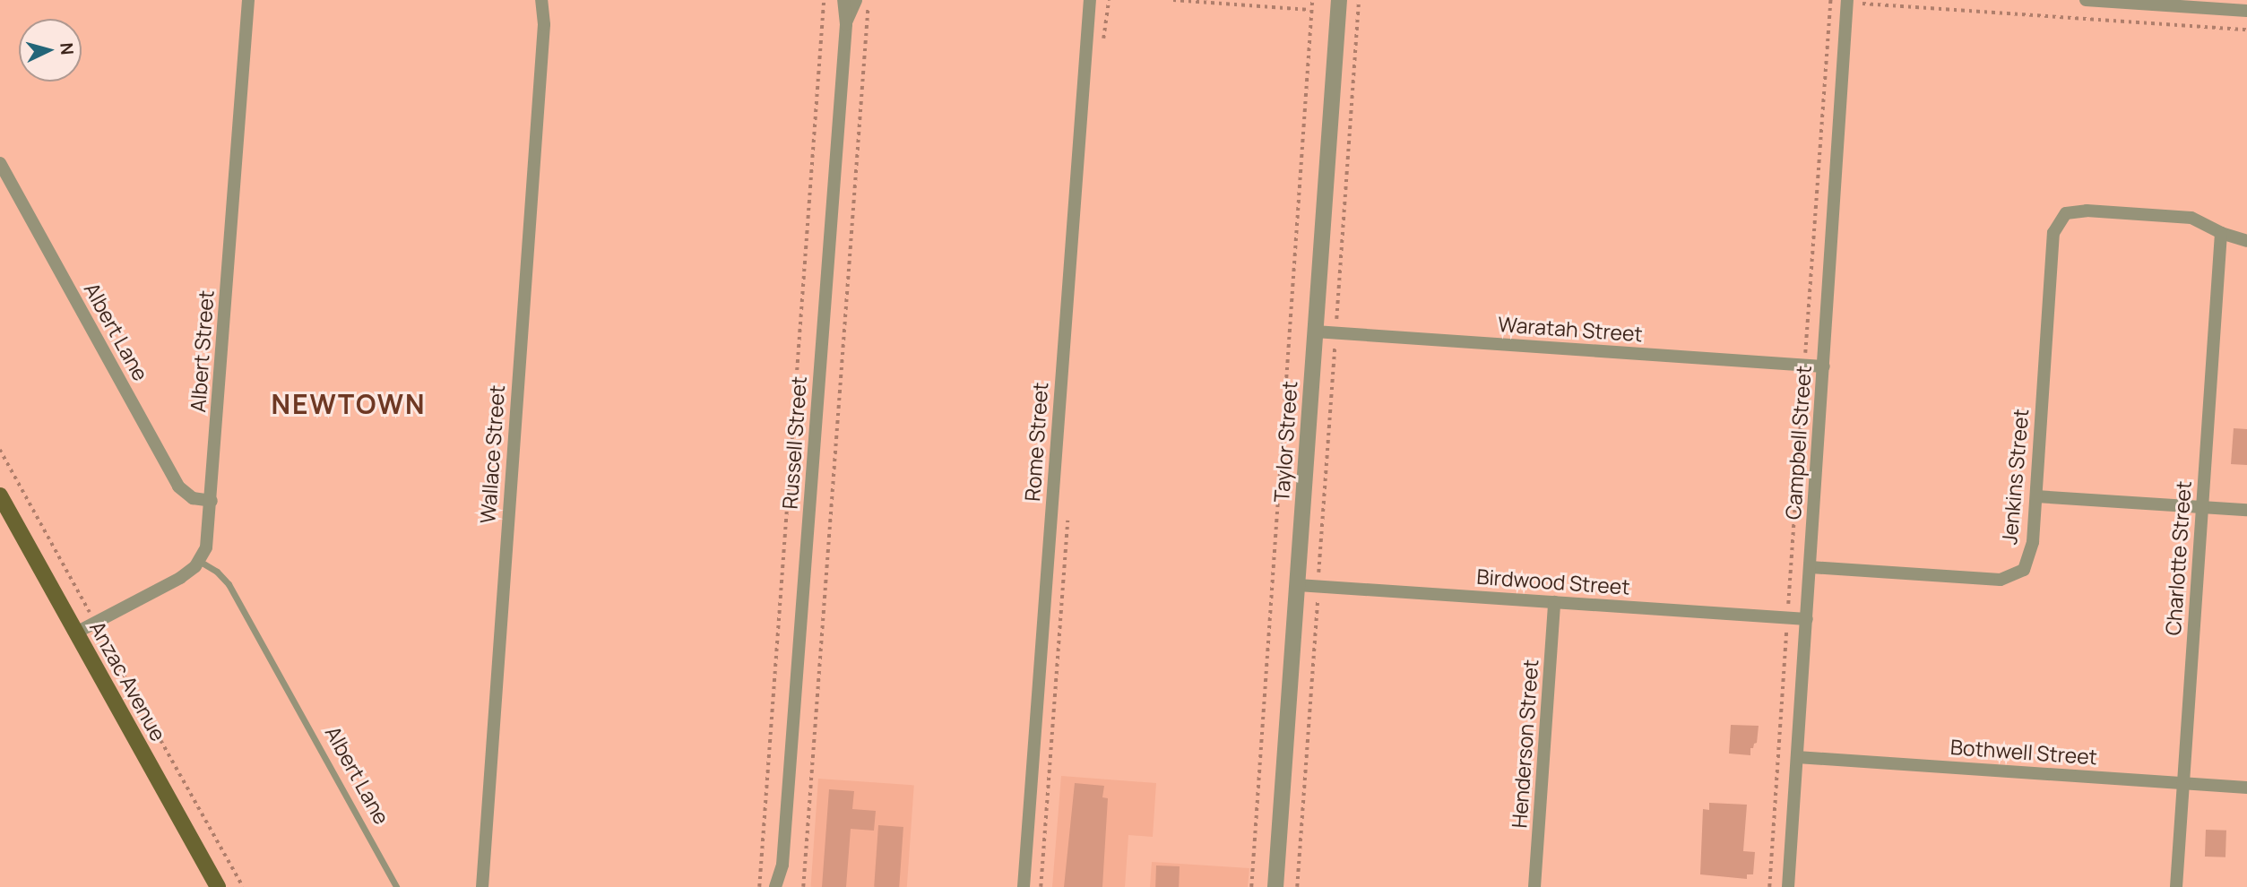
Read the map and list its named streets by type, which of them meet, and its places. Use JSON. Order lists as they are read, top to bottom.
{
  "streets": {
    "main road": ["Anzac Avenue"],
    "street": [
      "Waratah Street",
      "Albert Lane",
      "Albert Street",
      "Rome Street",
      "Taylor Street",
      "Russell Street",
      "Campbell Street",
      "Wallace Street",
      "Jenkins Street",
      "Charlotte Street",
      "Birdwood Street",
      "Henderson Street",
      "Bothwell Street"
    ]
  },
  "crossings": [
    ["Waratah Street", "Taylor Street"],
    ["Waratah Street", "Campbell Street"],
    ["Albert Lane", "Albert Street"],
    ["Taylor Street", "Birdwood Street"],
    ["Campbell Street", "Jenkins Street"],
    ["Campbell Street", "Birdwood Street"],
    ["Campbell Street", "Bothwell Street"],
    ["Jenkins Street", "Charlotte Street"],
    ["Charlotte Street", "Bothwell Street"],
    ["Birdwood Street", "Henderson Street"]
  ],
  "districts": ["NEWTOWN"],
  "north": "right"
}
